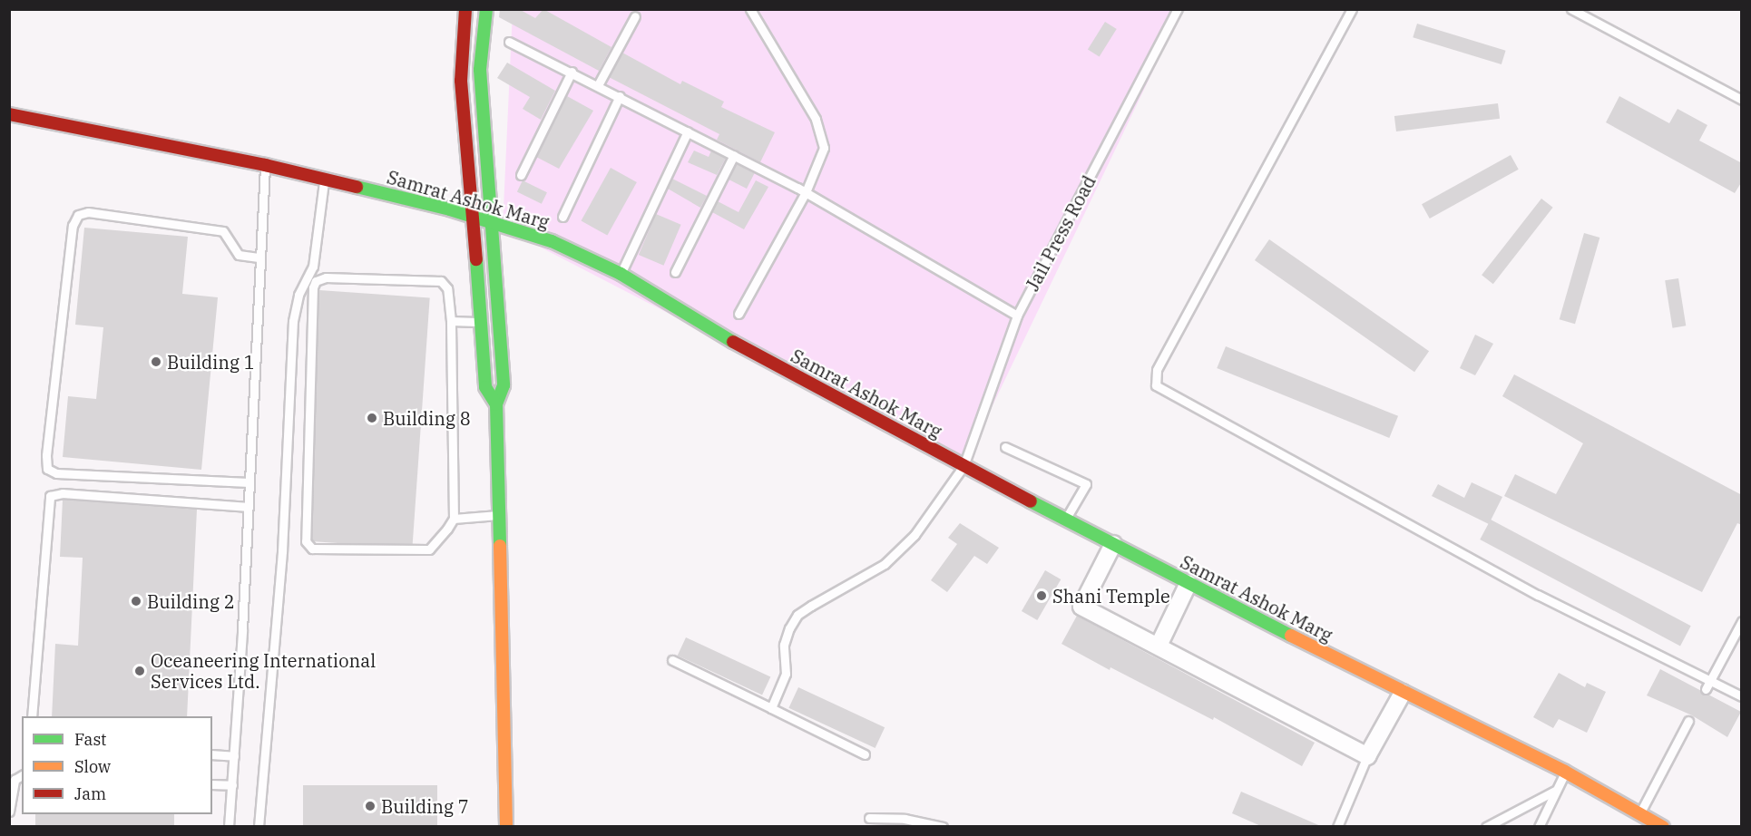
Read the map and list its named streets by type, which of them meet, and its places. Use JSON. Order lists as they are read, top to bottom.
{
  "streets": {
    "street": ["Samrat Ashok Marg"],
    "lane": ["Jail Press Road"]
  },
  "crossings": [
    ["Samrat Ashok Marg", "Jail Press Road"]
  ],
  "places": [
    "Building 1",
    "Building 8",
    "Shani Temple",
    "Building 2",
    "Oceaneering International Services Ltd.",
    "Building 7"
  ],
  "legend": ["Fast", "Slow", "Jam"]
}
